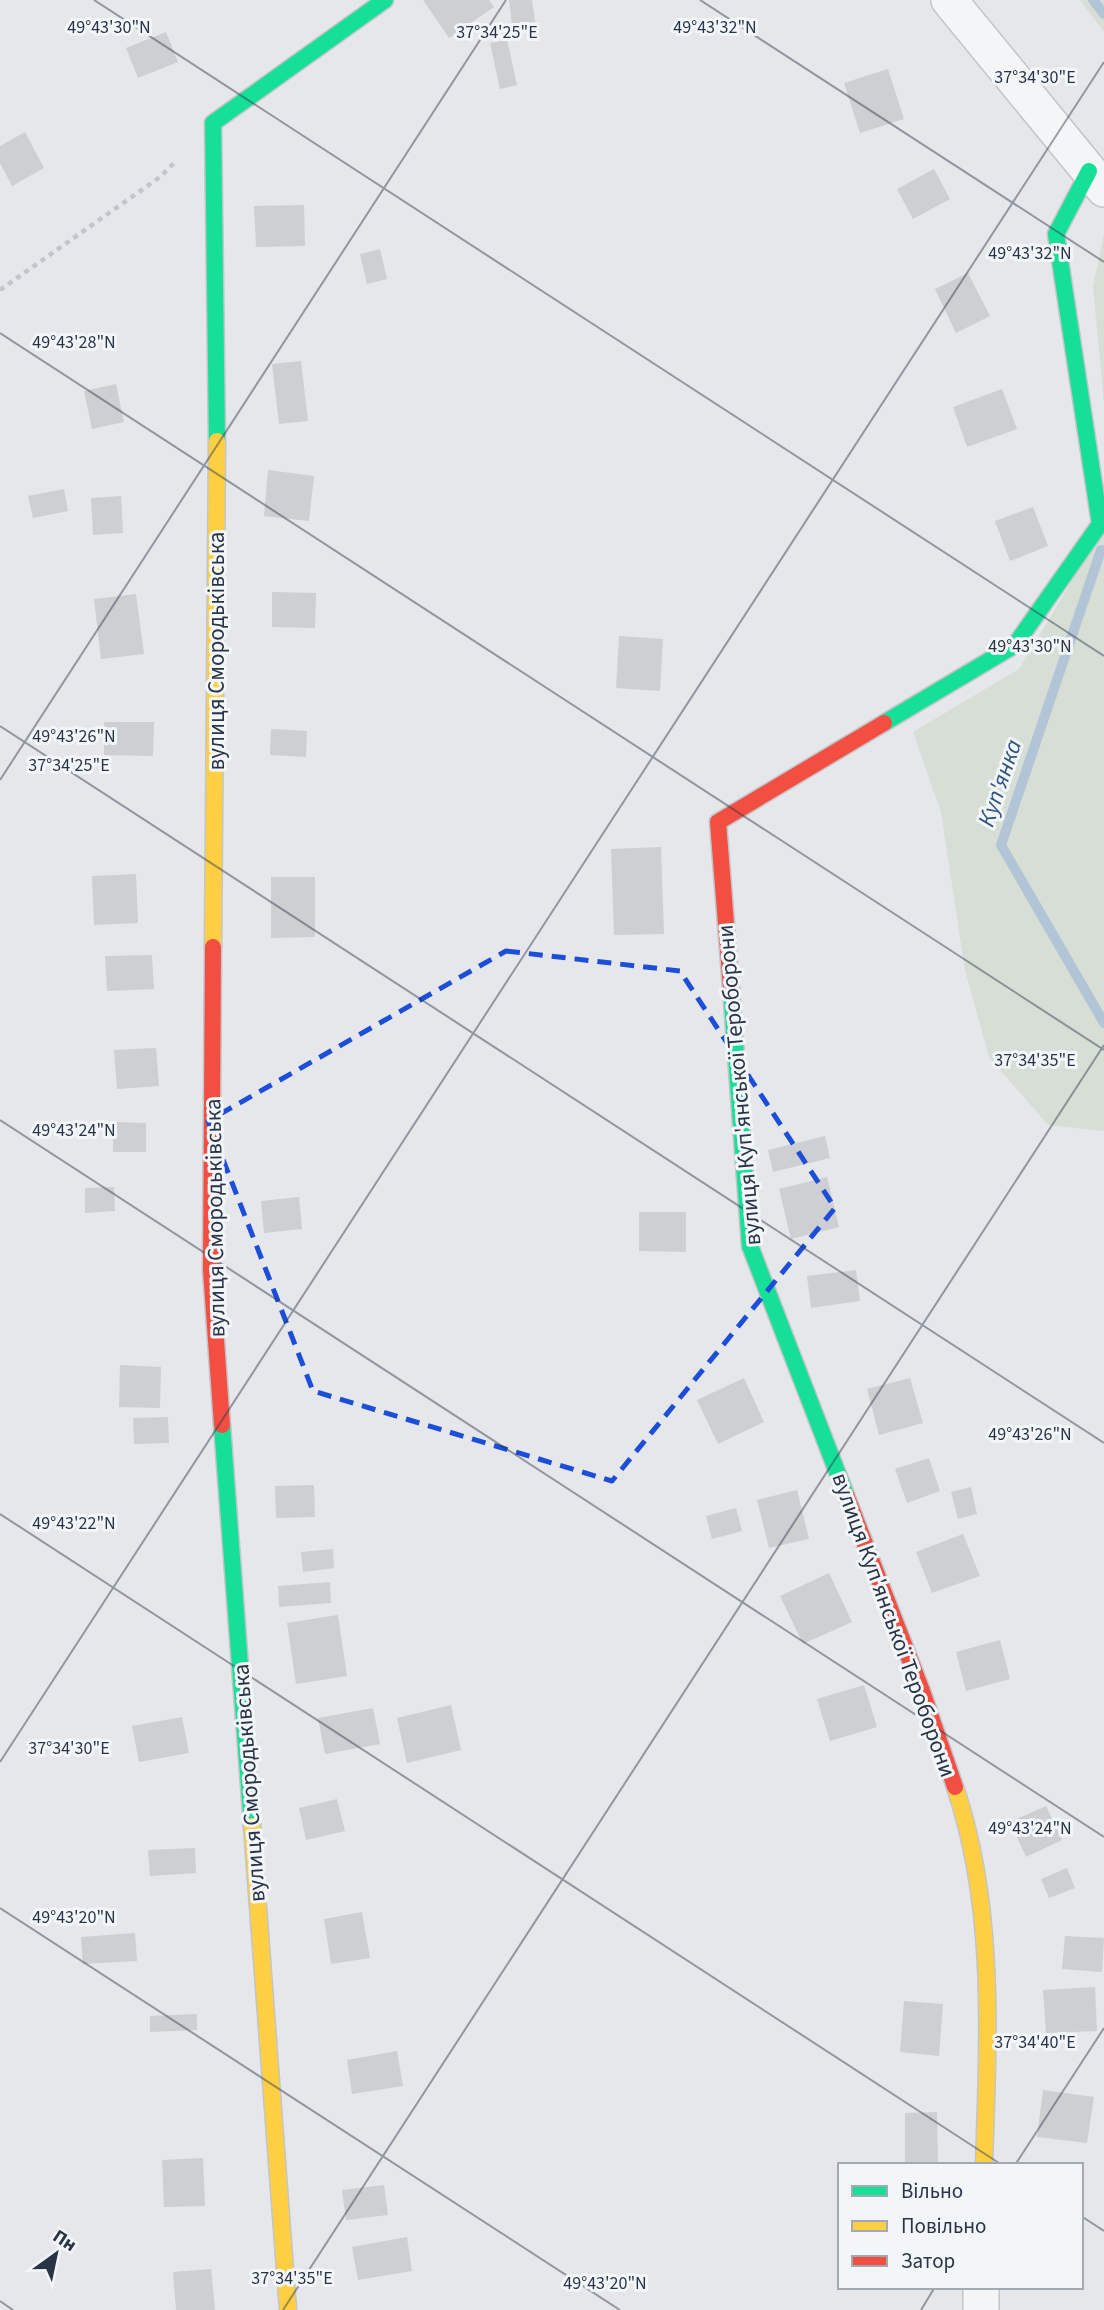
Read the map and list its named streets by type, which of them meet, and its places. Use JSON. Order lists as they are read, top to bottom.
{
  "streets": {
    "street": ["вулиця Смородьківська", "вулиця Куп'янської Тероборони"]
  },
  "water": ["Куп'янка"],
  "legend": ["Вільно", "Повільно", "Затор"],
  "north": "top right",
  "coordinates": [
    "49°43'30\"N",
    "49°43'32\"N",
    "37°34'25\"E",
    "37°34'30\"E",
    "49°43'28\"N",
    "49°43'26\"N",
    "37°34'35\"E",
    "49°43'24\"N",
    "49°43'22\"N",
    "49°43'20\"N",
    "37°34'40\"E"
  ]
}
